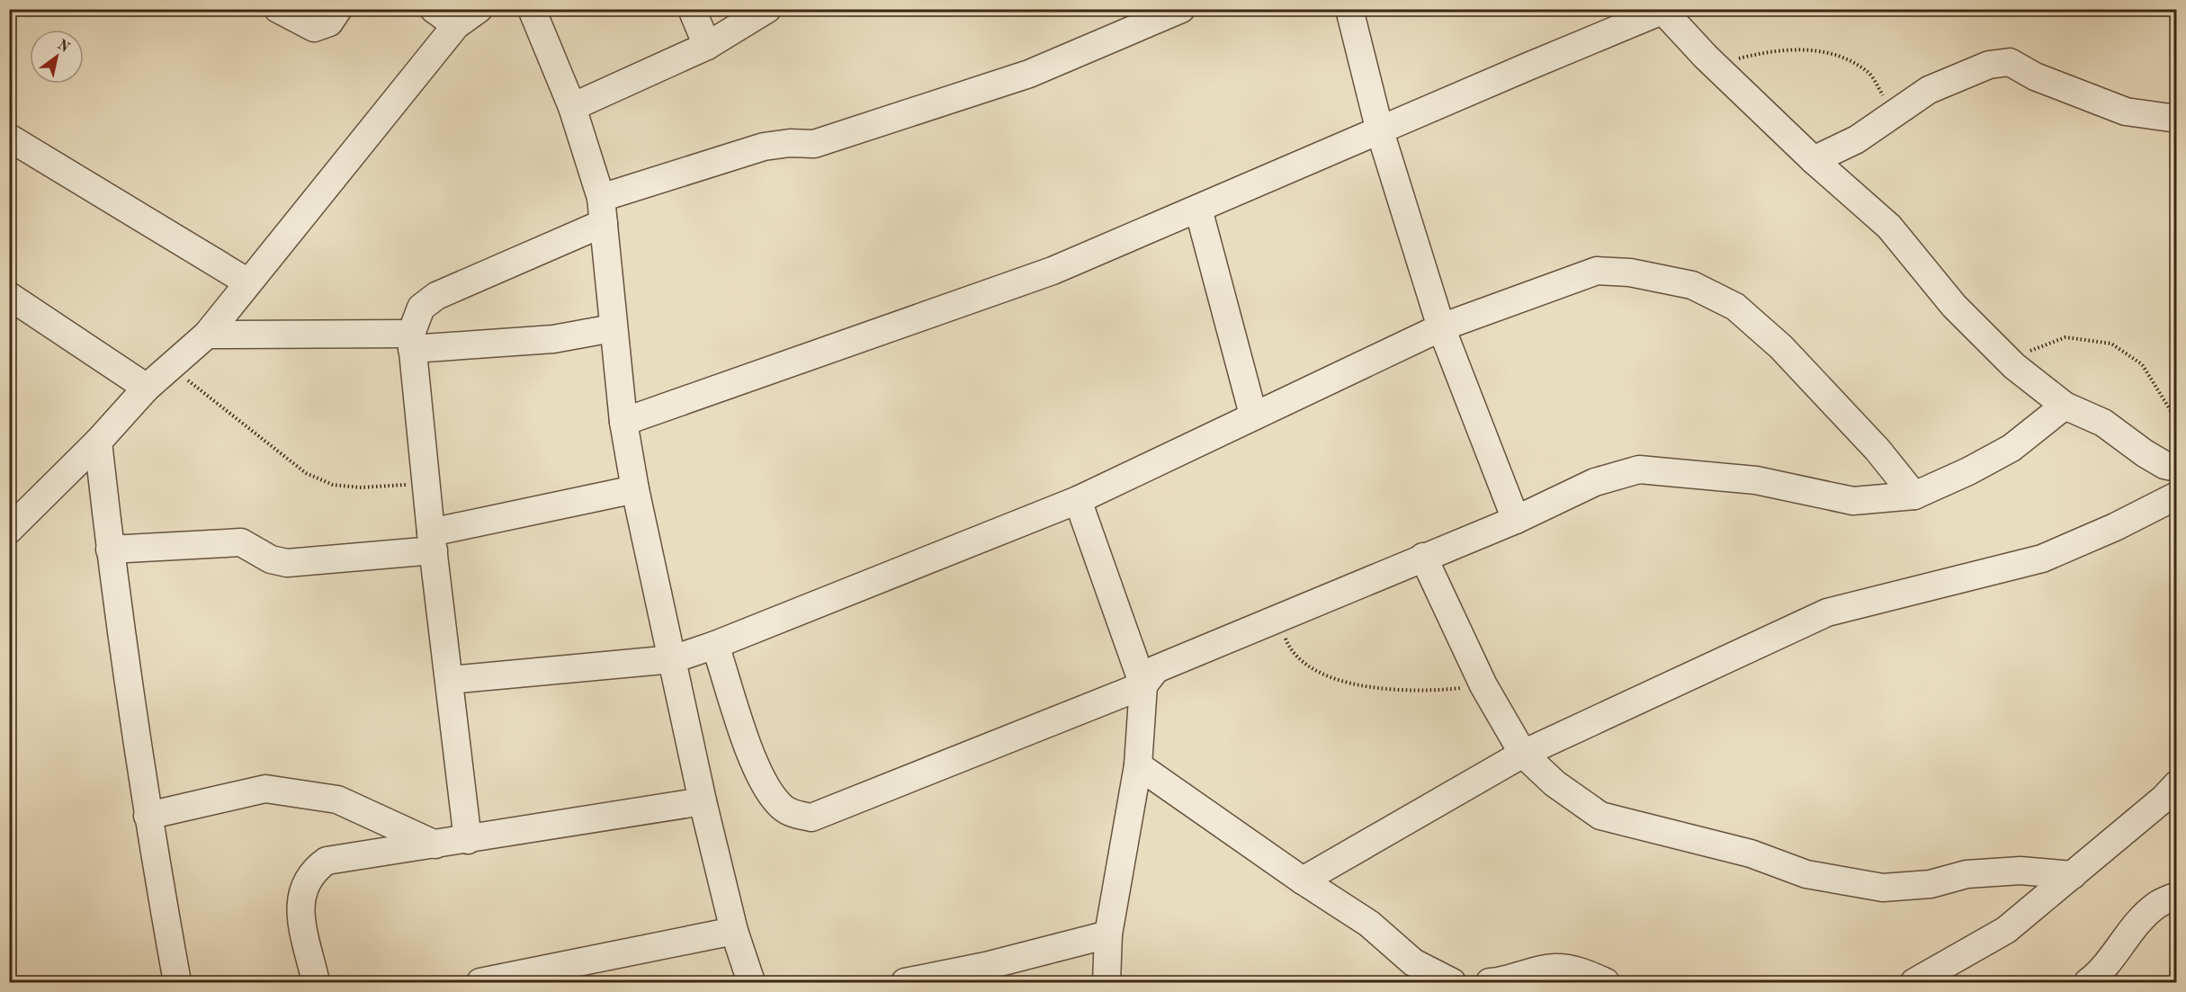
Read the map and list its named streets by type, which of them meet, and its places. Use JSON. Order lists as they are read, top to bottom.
{
  "north": "top right"
}
